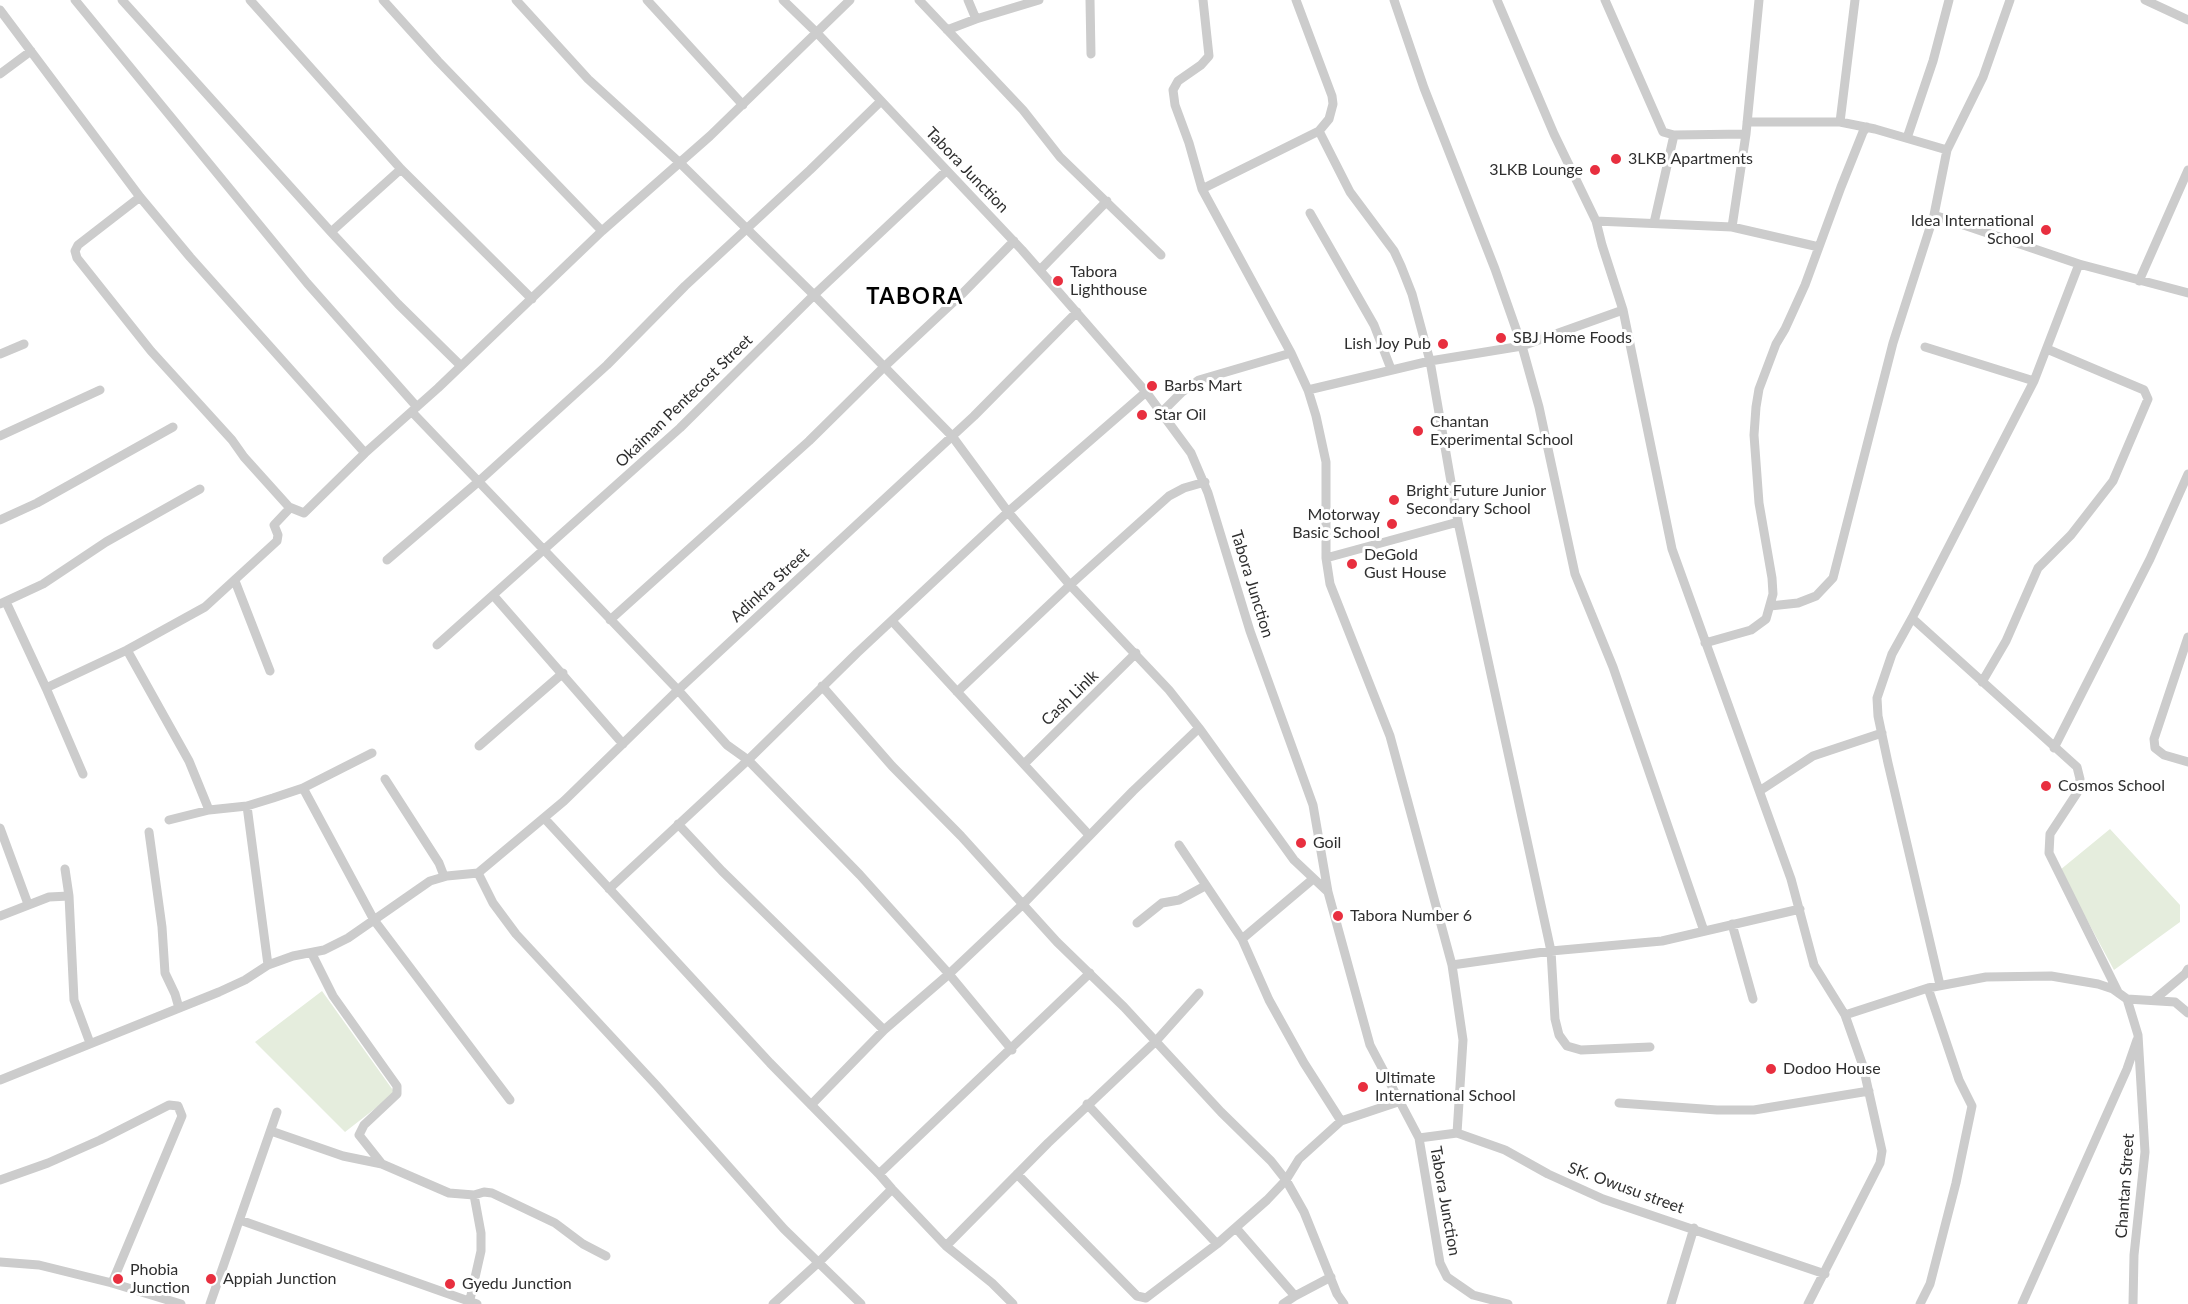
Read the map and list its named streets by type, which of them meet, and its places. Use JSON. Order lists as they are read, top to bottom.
{
  "streets": {
    "street": [
      "Tabora Junction",
      "Okaiman Pentecost Street",
      "Adinkra Street",
      "Cash Linlk",
      "Chantan Street",
      "SK. Owusu street"
    ]
  },
  "crossings": [
    ["Tabora Junction", "Okaiman Pentecost Street"],
    ["Tabora Junction", "Adinkra Street"],
    ["Tabora Junction", "SK. Owusu street"]
  ],
  "districts": ["TABORA"],
  "places": [
    "3LKB Apartments",
    "3LKB Lounge",
    "Idea International School",
    "Tabora Lighthouse",
    "SBJ Home Foods",
    "Lish Joy Pub",
    "Barbs Mart",
    "Star Oil",
    "Chantan Experimental School",
    "Bright Future Junior Secondary School",
    "Motorway Basic School",
    "DeGold Gust House",
    "Cosmos School",
    "Goil",
    "Tabora Number 6",
    "Dodoo House",
    "Ultimate International School",
    "Phobia Junction",
    "Appiah Junction",
    "Gyedu Junction"
  ]
}
